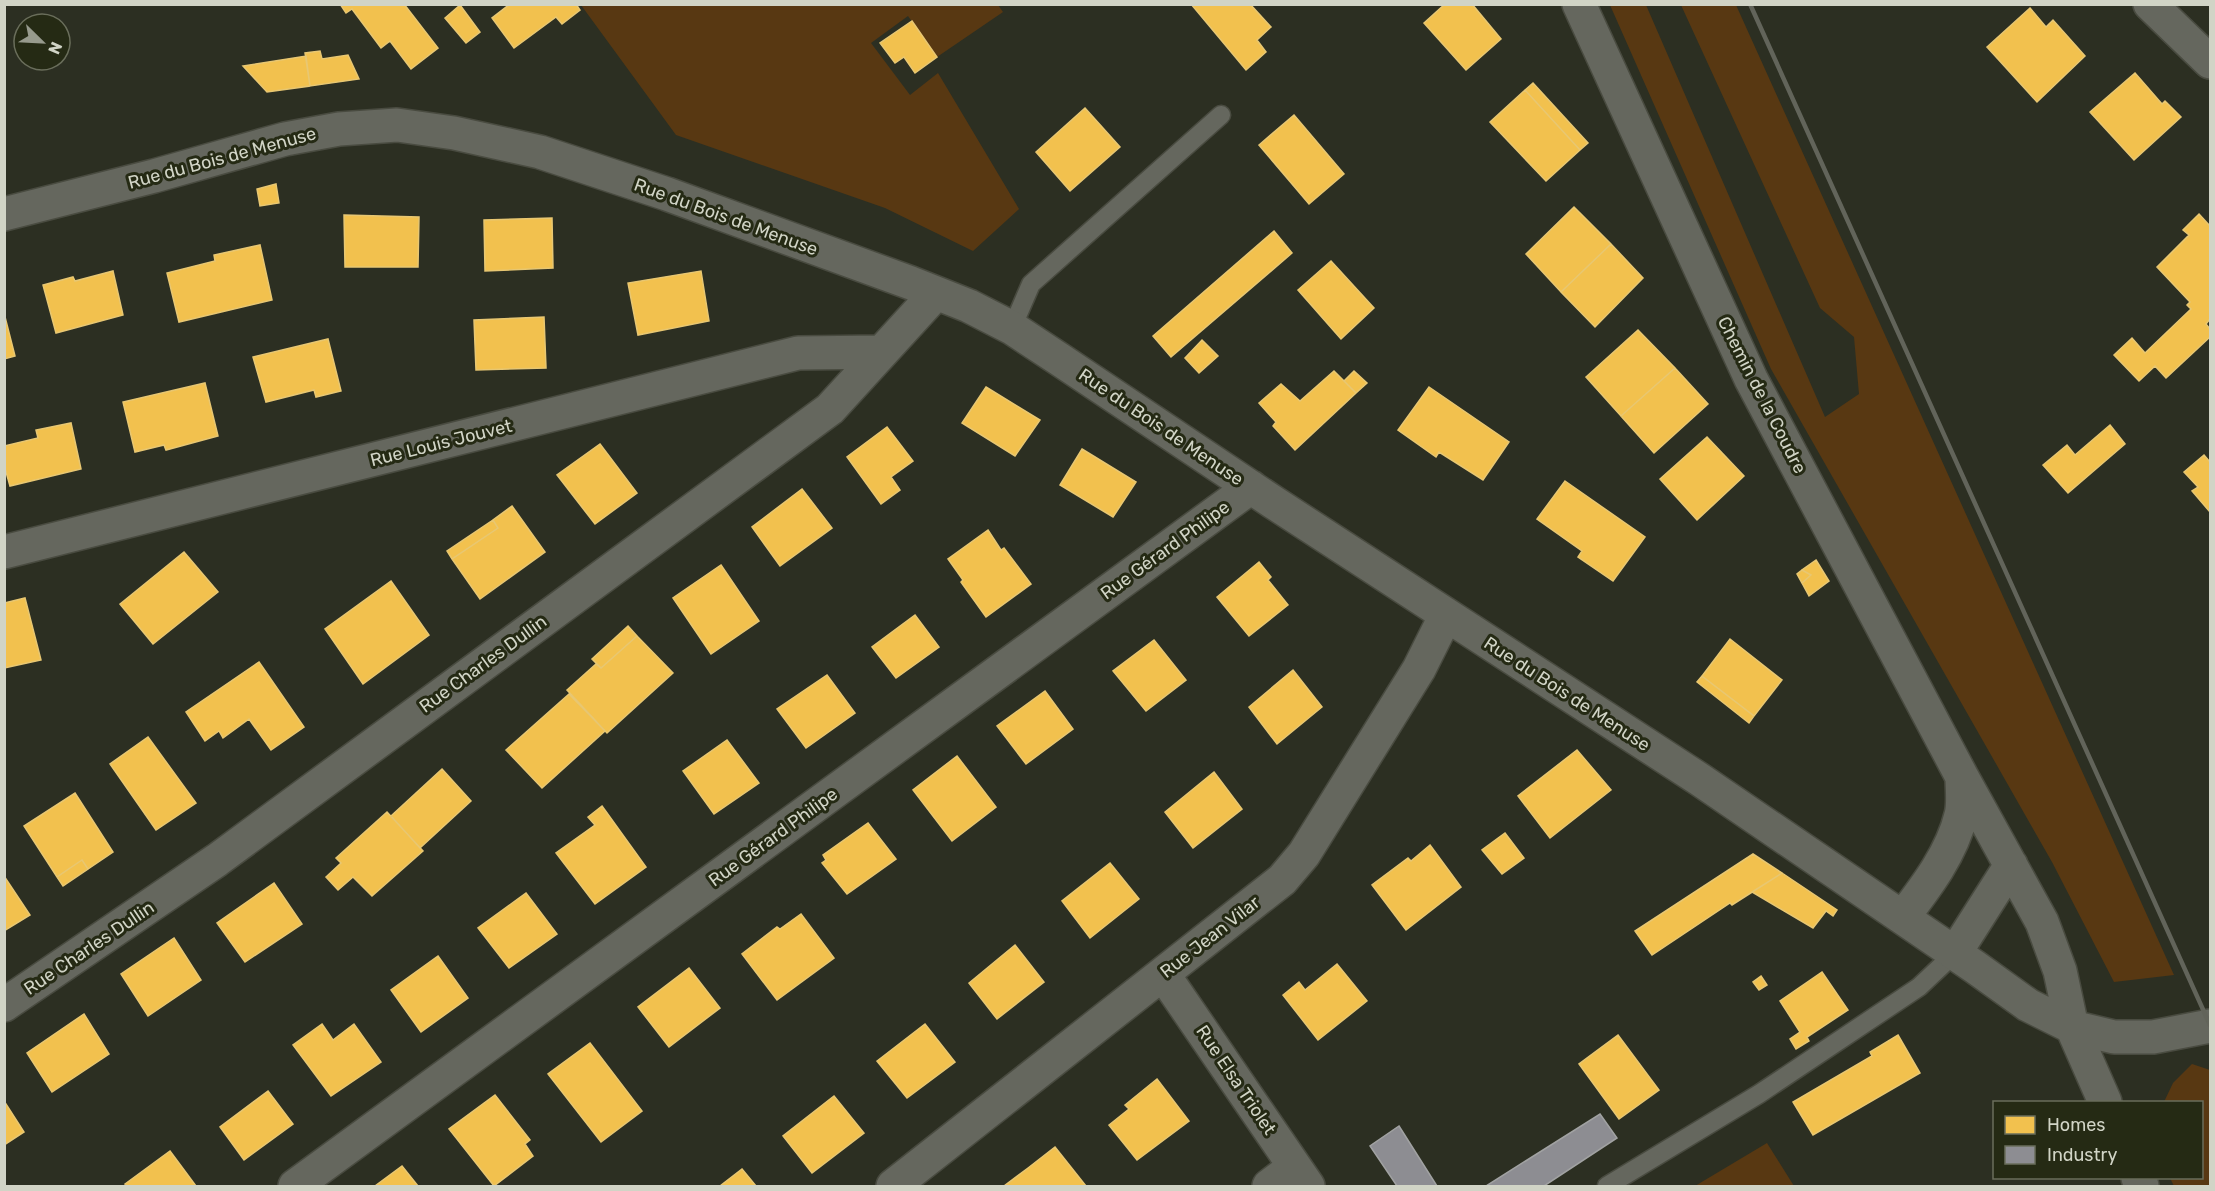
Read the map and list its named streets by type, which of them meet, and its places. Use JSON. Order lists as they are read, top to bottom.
{
  "streets": {
    "street": [
      "Rue du Bois de Menuse",
      "Chemin de la Coudre",
      "Rue Louis Jouvet",
      "Rue Gérard Philipe",
      "Rue Charles Dullin",
      "Rue Jean Vilar",
      "Rue Elsa Triolet"
    ]
  },
  "crossings": [
    ["Rue du Bois de Menuse", "Chemin de la Coudre"],
    ["Rue du Bois de Menuse", "Rue Gérard Philipe"],
    ["Rue du Bois de Menuse", "Rue Charles Dullin"],
    ["Rue du Bois de Menuse", "Rue Jean Vilar"],
    ["Rue Louis Jouvet", "Rue Charles Dullin"],
    ["Rue Jean Vilar", "Rue Elsa Triolet"]
  ],
  "legend": ["Homes", "Industry"],
  "north": "bottom right"
}
